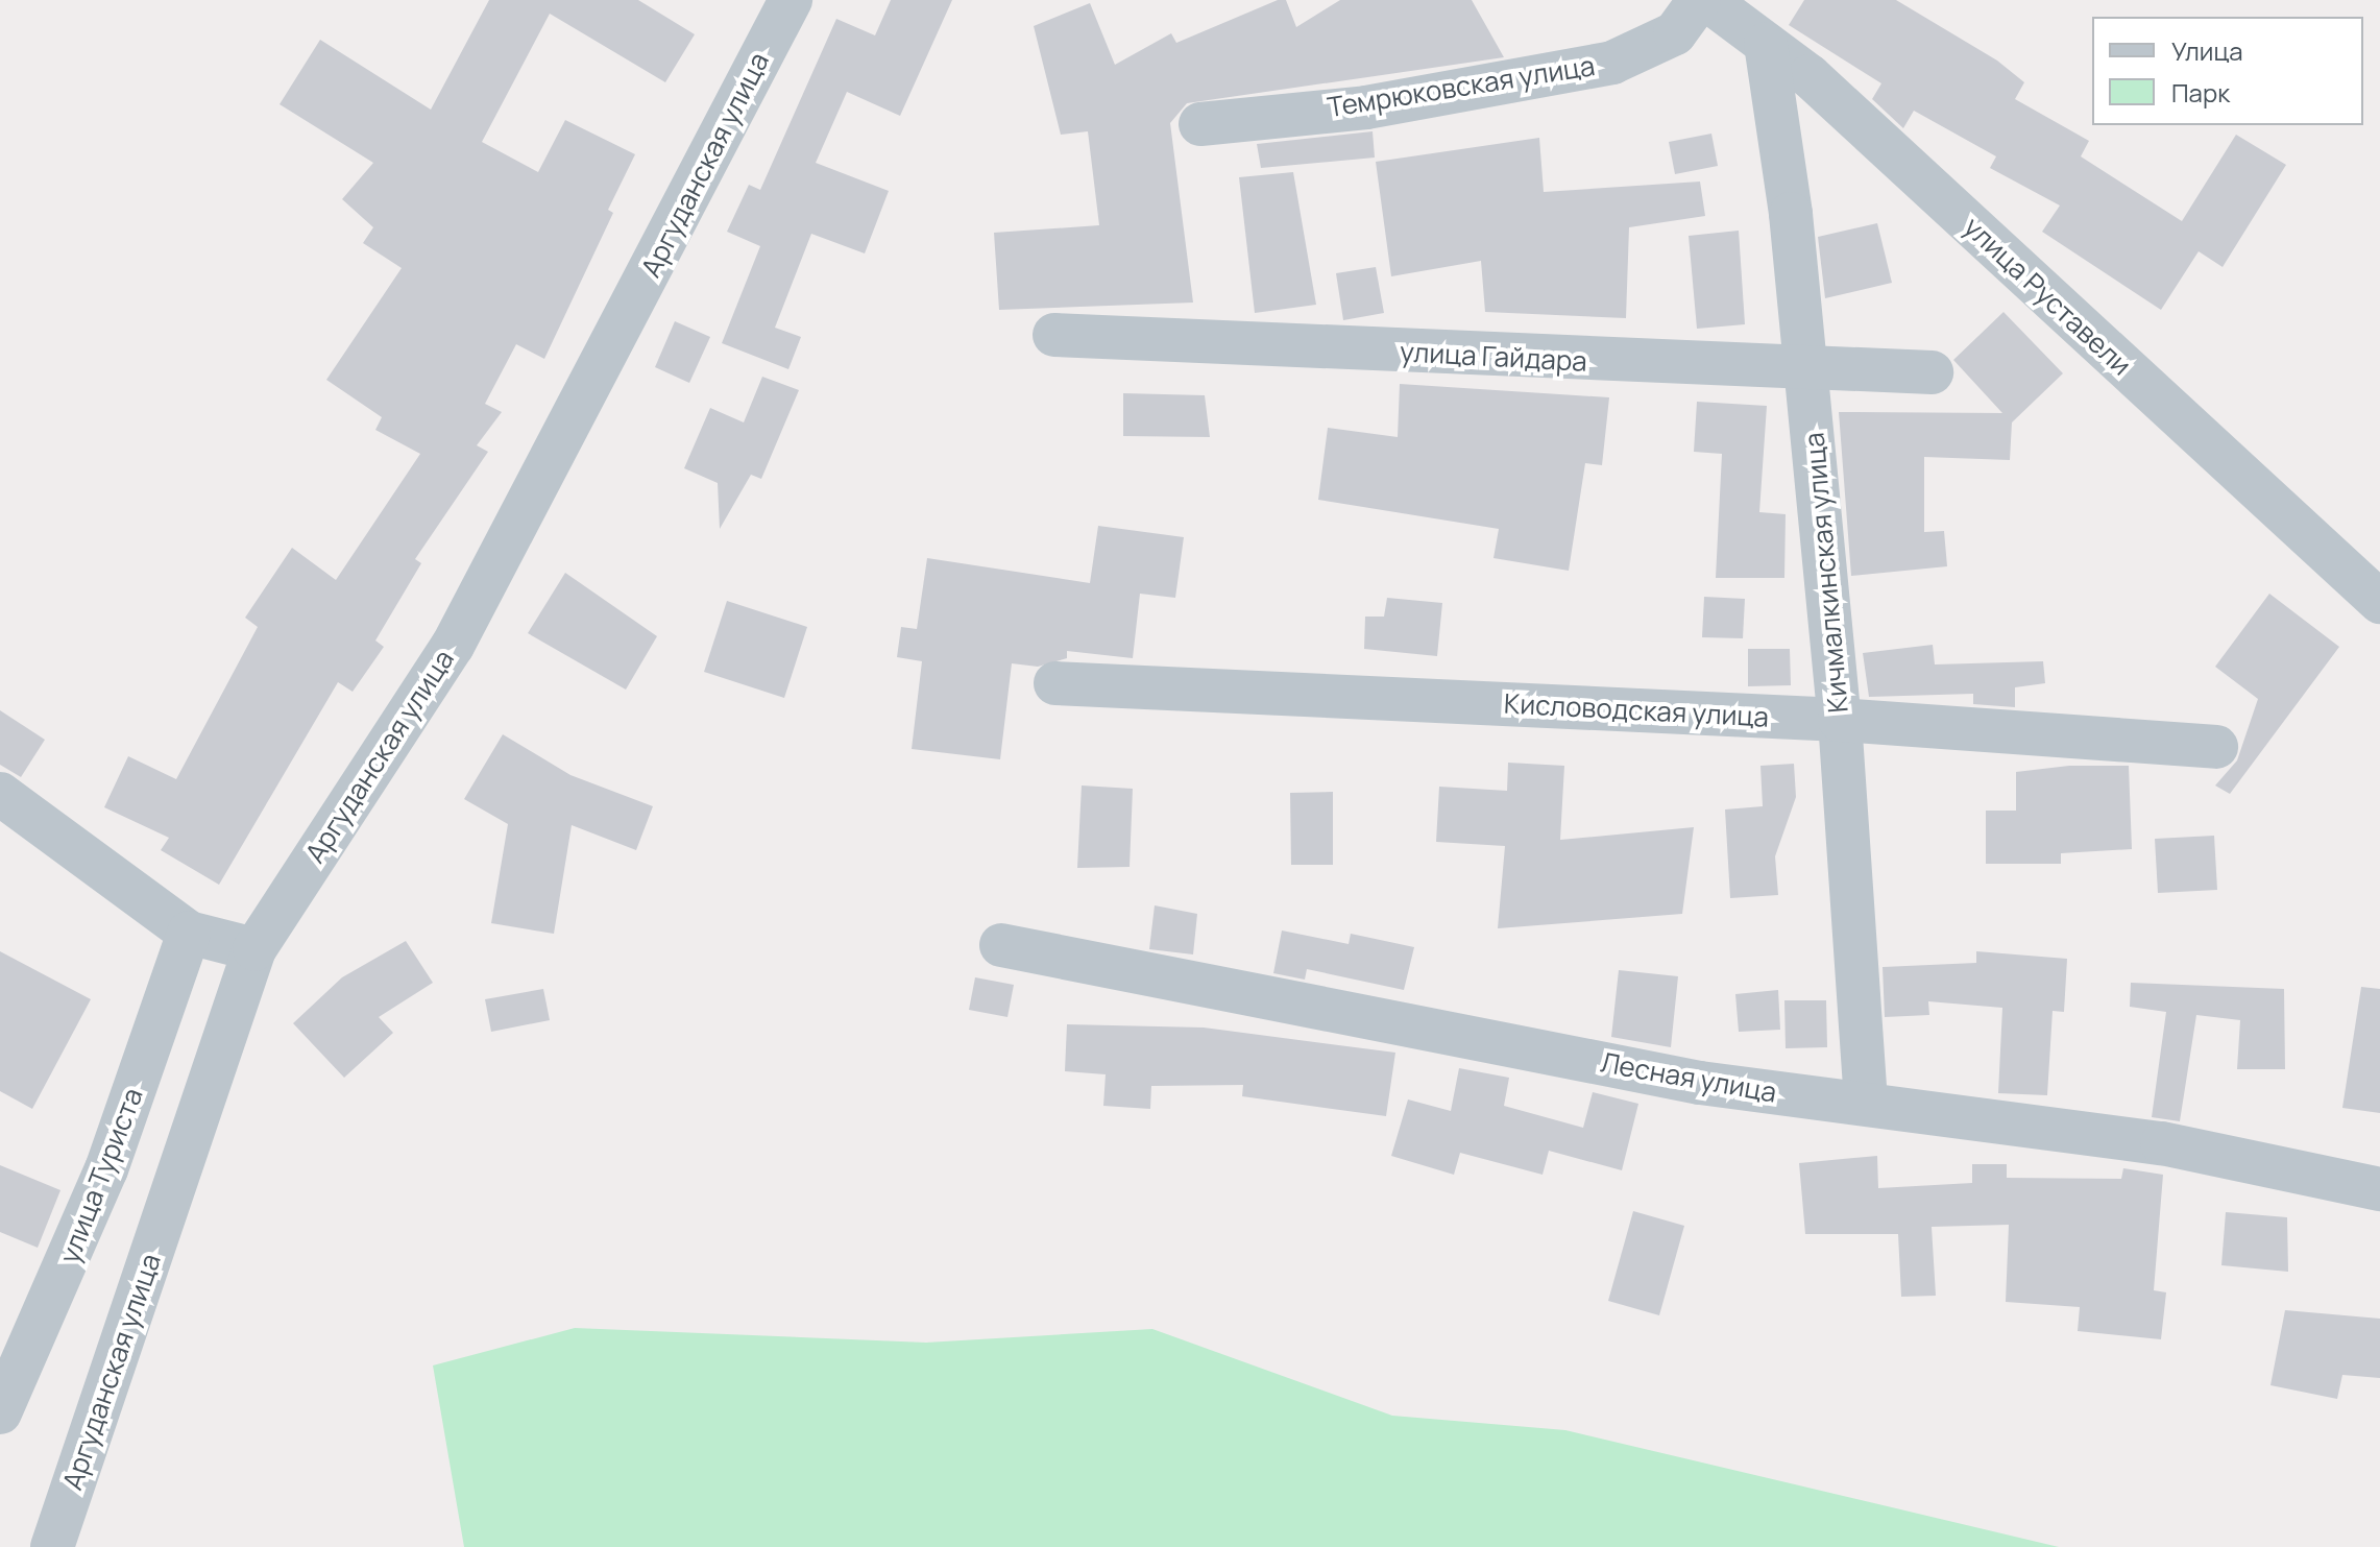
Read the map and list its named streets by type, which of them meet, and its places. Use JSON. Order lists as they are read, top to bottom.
{
  "streets": {
    "street": [
      "Темрюковская улица",
      "Аргуданская улица",
      "улица Руставели",
      "улица Гайдара",
      "Кичмалкинская улица",
      "Кисловодская улица",
      "Лесная улица",
      "улица Туриста"
    ]
  },
  "crossings": [
    ["улица Руставели", "Кичмалкинская улица"],
    ["улица Гайдара", "Кичмалкинская улица"],
    ["Кичмалкинская улица", "Кисловодская улица"],
    ["Кичмалкинская улица", "Лесная улица"]
  ],
  "legend": ["Улица", "Парк"]
}
